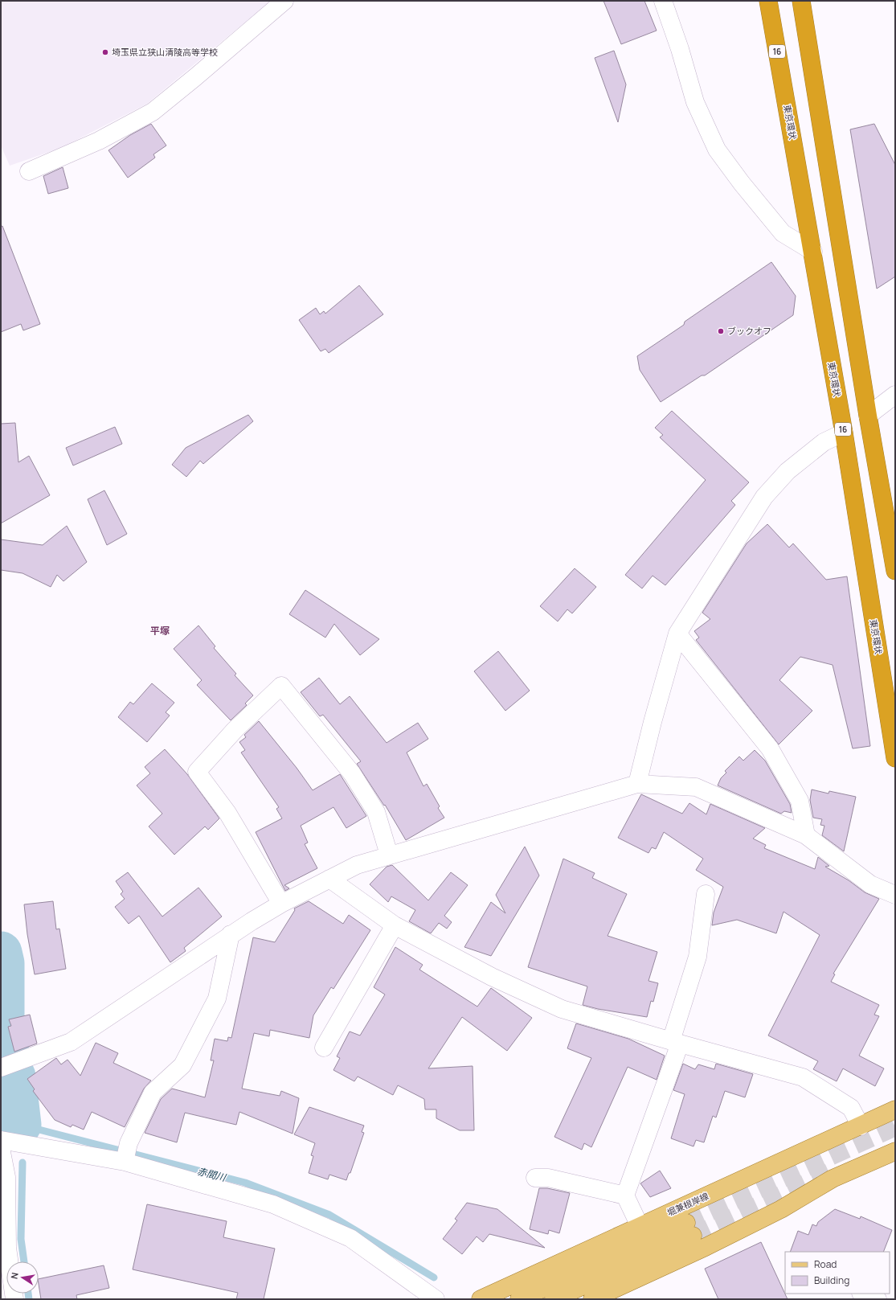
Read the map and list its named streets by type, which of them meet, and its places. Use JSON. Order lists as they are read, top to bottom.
{
  "streets": {
    "highway": ["16", "東京環状"],
    "main road": ["堀兼根岸線"]
  },
  "districts": ["平塚"],
  "water": ["赤間川"],
  "places": ["埼玉県立狭山清陵高等学校", "ブックオフ"],
  "legend": ["Road", "Building"],
  "north": "left"
}
